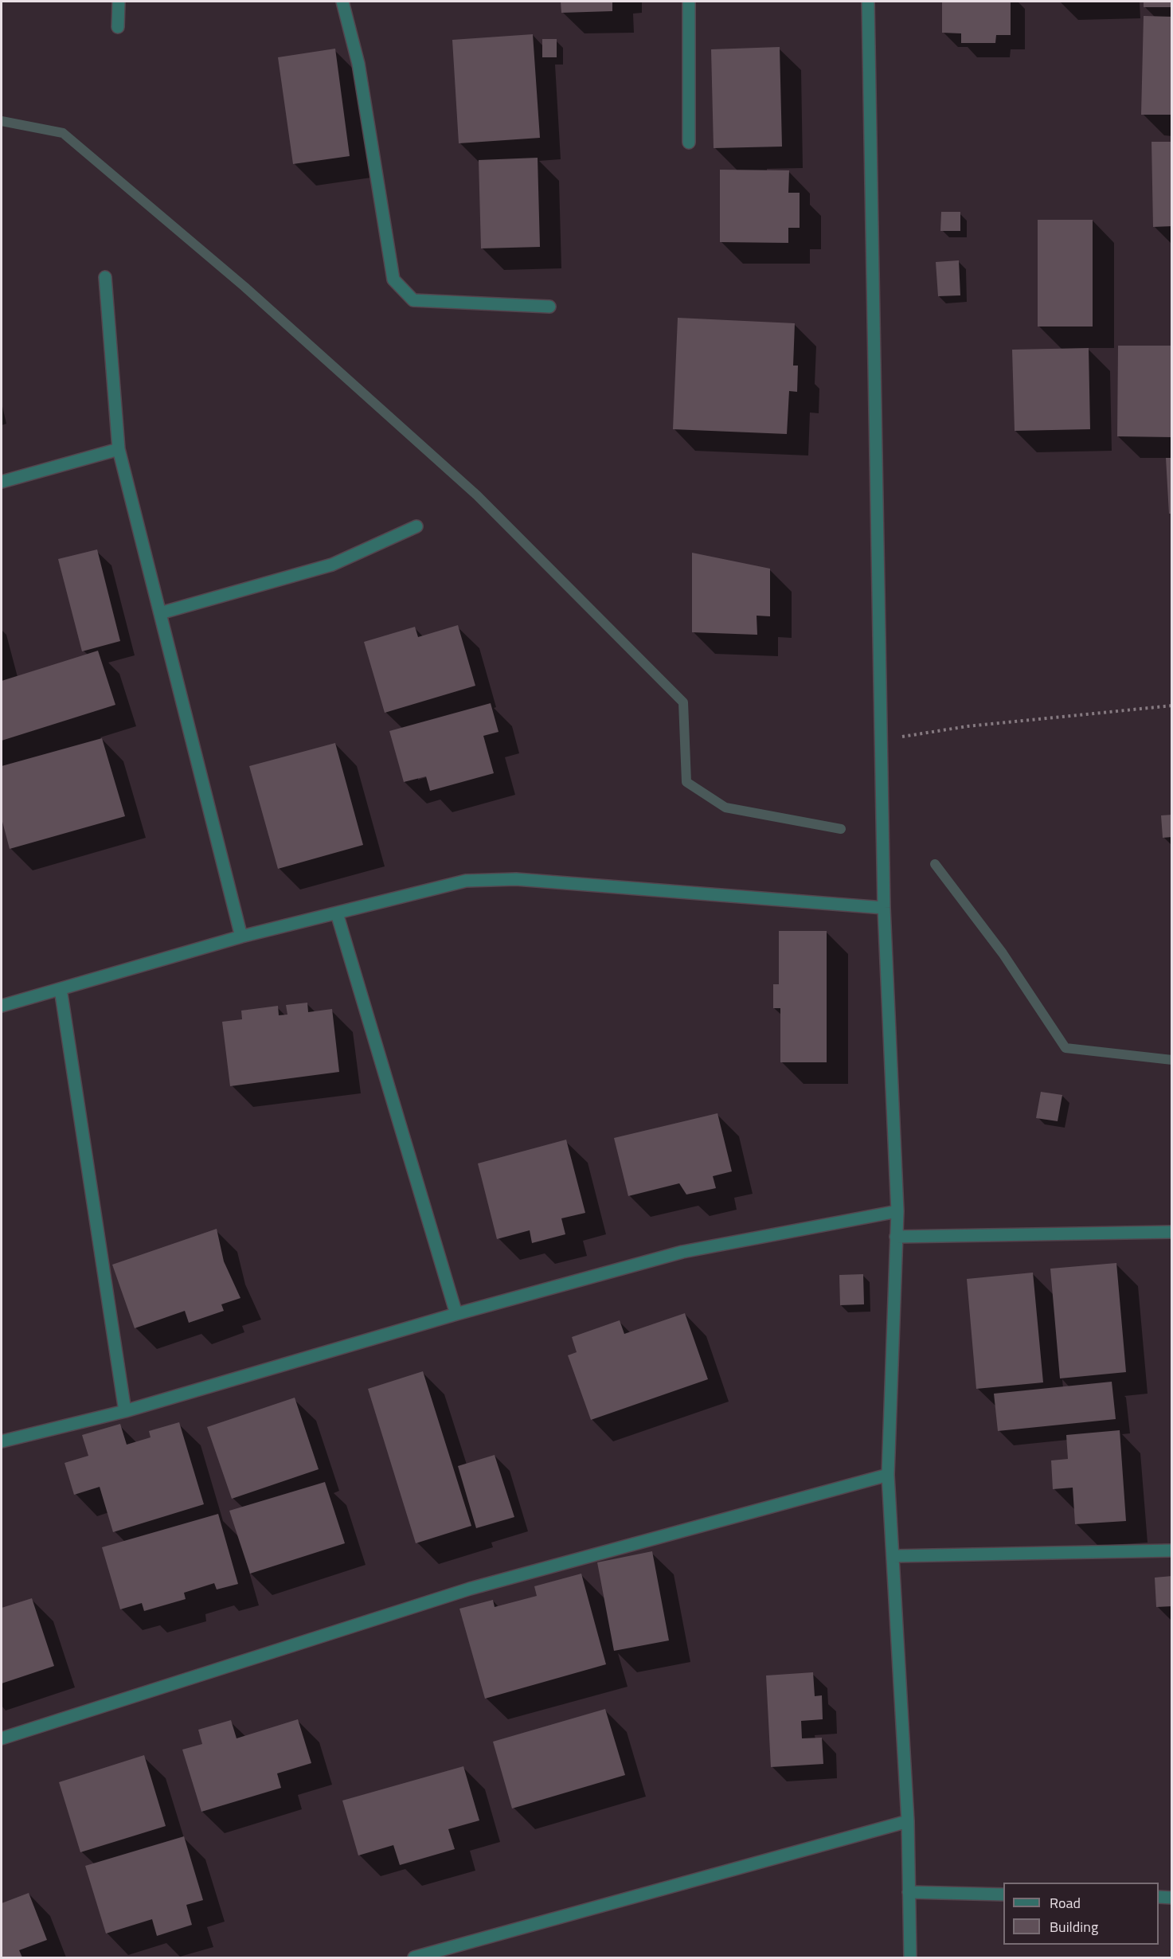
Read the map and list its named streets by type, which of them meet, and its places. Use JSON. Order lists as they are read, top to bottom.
{
  "legend": ["Road", "Building"]
}
